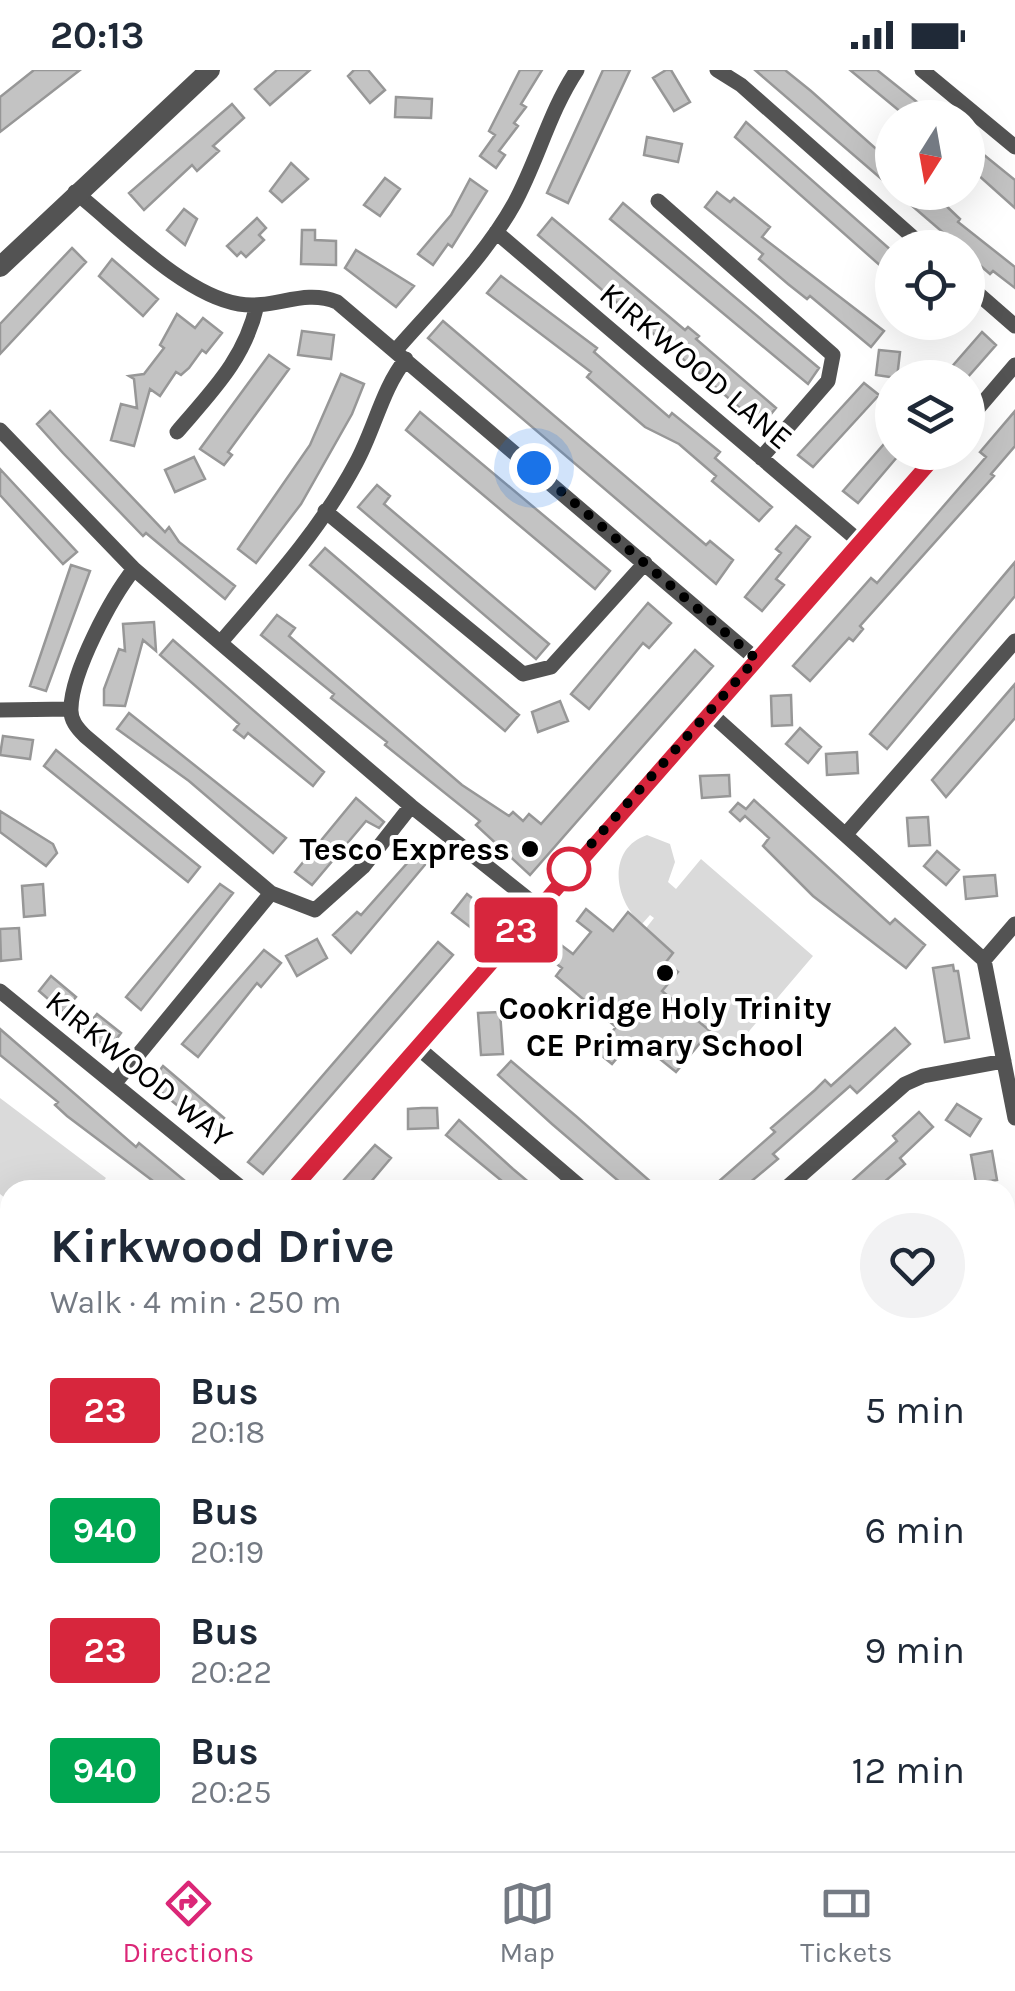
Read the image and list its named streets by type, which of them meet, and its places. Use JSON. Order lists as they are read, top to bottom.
{
  "streets": {
    "street": ["KIRKWOOD LANE", "KIRKWOOD WAY"]
  },
  "places": ["Tesco Express", "Cookridge Holy Trinity CE Primary School"],
  "lines": ["bus line 23"],
  "north": "bottom",
  "page": {
    "status": "20:13",
    "on_map": "23",
    "heading": ["Kirkwood Drive", "Walk · 4 min · 250 m"],
    "list": [
      {
        "mark": "23",
        "name": "Bus",
        "note": "20:18",
        "value": "5 min"
      },
      {
        "mark": "940",
        "name": "Bus",
        "note": "20:19",
        "value": "6 min"
      },
      {
        "mark": "23",
        "name": "Bus",
        "note": "20:22",
        "value": "9 min"
      },
      {
        "mark": "940",
        "name": "Bus",
        "note": "20:25",
        "value": "12 min"
      }
    ],
    "tabs": ["Directions", "Map", "Tickets"]
  }
}
